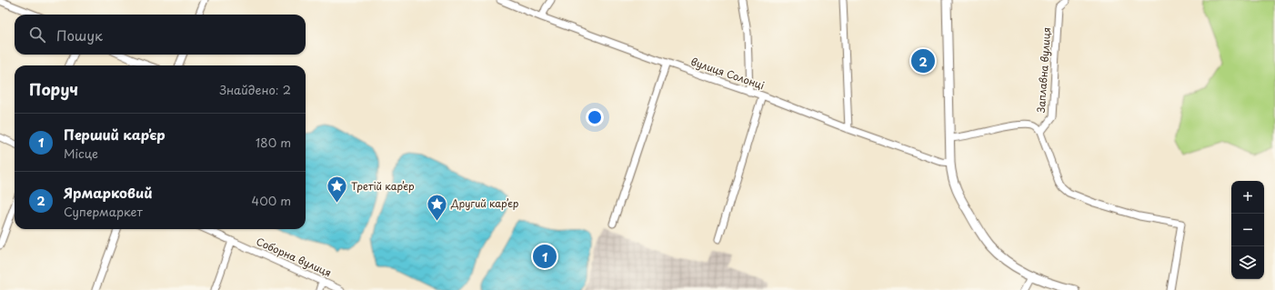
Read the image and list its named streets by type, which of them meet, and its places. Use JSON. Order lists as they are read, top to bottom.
{
  "streets": {
    "street": ["Заплавна вулиця", "вулиця Солонці", "Соборна вулиця"]
  },
  "places": {
    "place": ["Третій кар’єр", "Другий кар’єр"]
  },
  "page": {
    "search": "Пошук",
    "pins": ["2", "1"],
    "heading": ["Поруч", "Знайдено: 2"],
    "list": [
      {
        "mark": "1",
        "name": "Перший кар’єр",
        "note": "Місце",
        "value": "180 m"
      },
      {
        "mark": "2",
        "name": "Ярмарковий",
        "note": "Супермаркет",
        "value": "400 m"
      }
    ],
    "map_buttons": ["+", "−"]
  }
}
